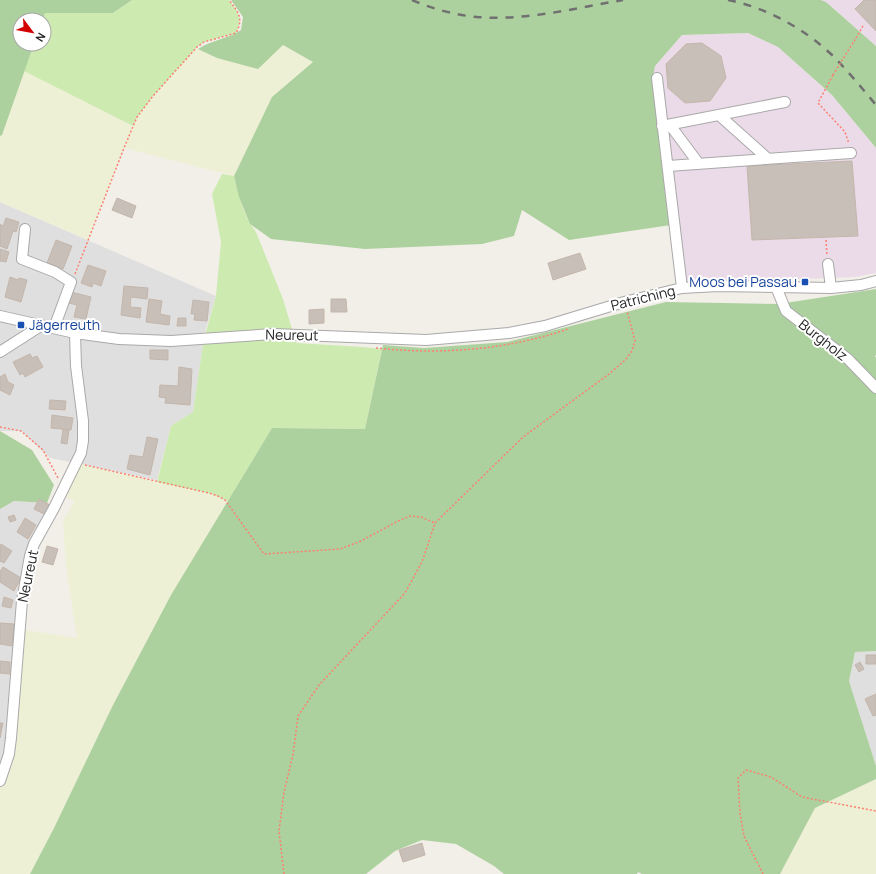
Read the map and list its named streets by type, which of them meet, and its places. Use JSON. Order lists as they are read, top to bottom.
{
  "streets": {
    "street": ["Patriching", "Neureut", "Burgholz"]
  },
  "crossings": [
    ["Patriching", "Neureut"],
    ["Patriching", "Burgholz"]
  ],
  "places": {
    "transit": ["Moos bei Passau", "Jägerreuth"]
  },
  "north": "bottom right"
}
